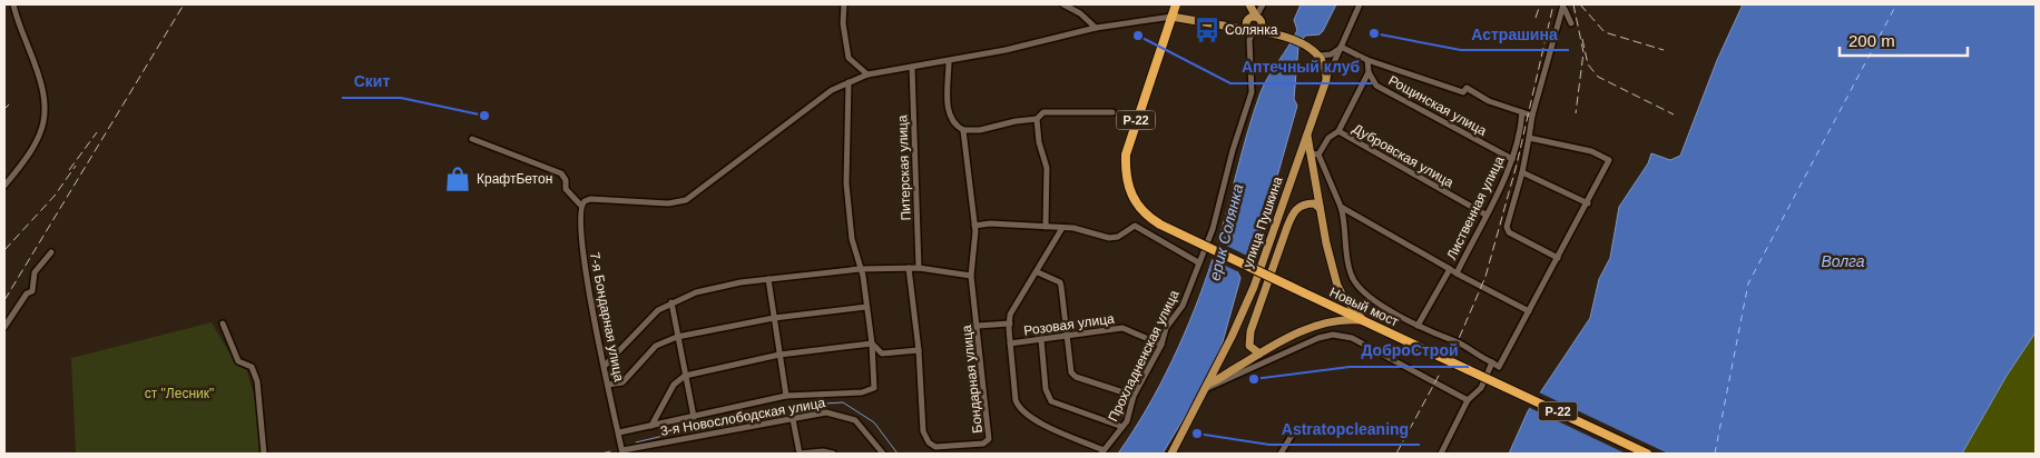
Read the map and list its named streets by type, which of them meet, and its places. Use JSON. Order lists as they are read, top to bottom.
{
  "streets": {
    "highway": ["Р-22", "Новый мост"],
    "main road": ["улица Пушкина"],
    "street": [
      "Рощинская улица",
      "Дубровская улица",
      "Питерская улица",
      "Лиственная улица",
      "7-я Бондарная улица",
      "Розовая улица",
      "Прохладненская улица",
      "Бондарная улица",
      "3-я Новослободская улица"
    ]
  },
  "crossings": [
    ["Рощинская улица", "Лиственная улица"],
    ["Р-22", "Новый мост"],
    ["Дубровская улица", "Лиственная улица"],
    ["7-я Бондарная улица", "3-я Новослободская улица"],
    ["Розовая улица", "Прохладненская улица"]
  ],
  "water": ["ерик Солянка", "Волга"],
  "parks": ["ст \"Лесник\""],
  "places": {
    "bus stop": ["Солянка"],
    "other": [
      "Астрашина",
      "Аптечный клуб",
      "Скит",
      "ДоброСтрой",
      "Astratopcleaning"
    ],
    "shop": ["КрафтБетон"]
  },
  "scale_bar": "200 m"
}
